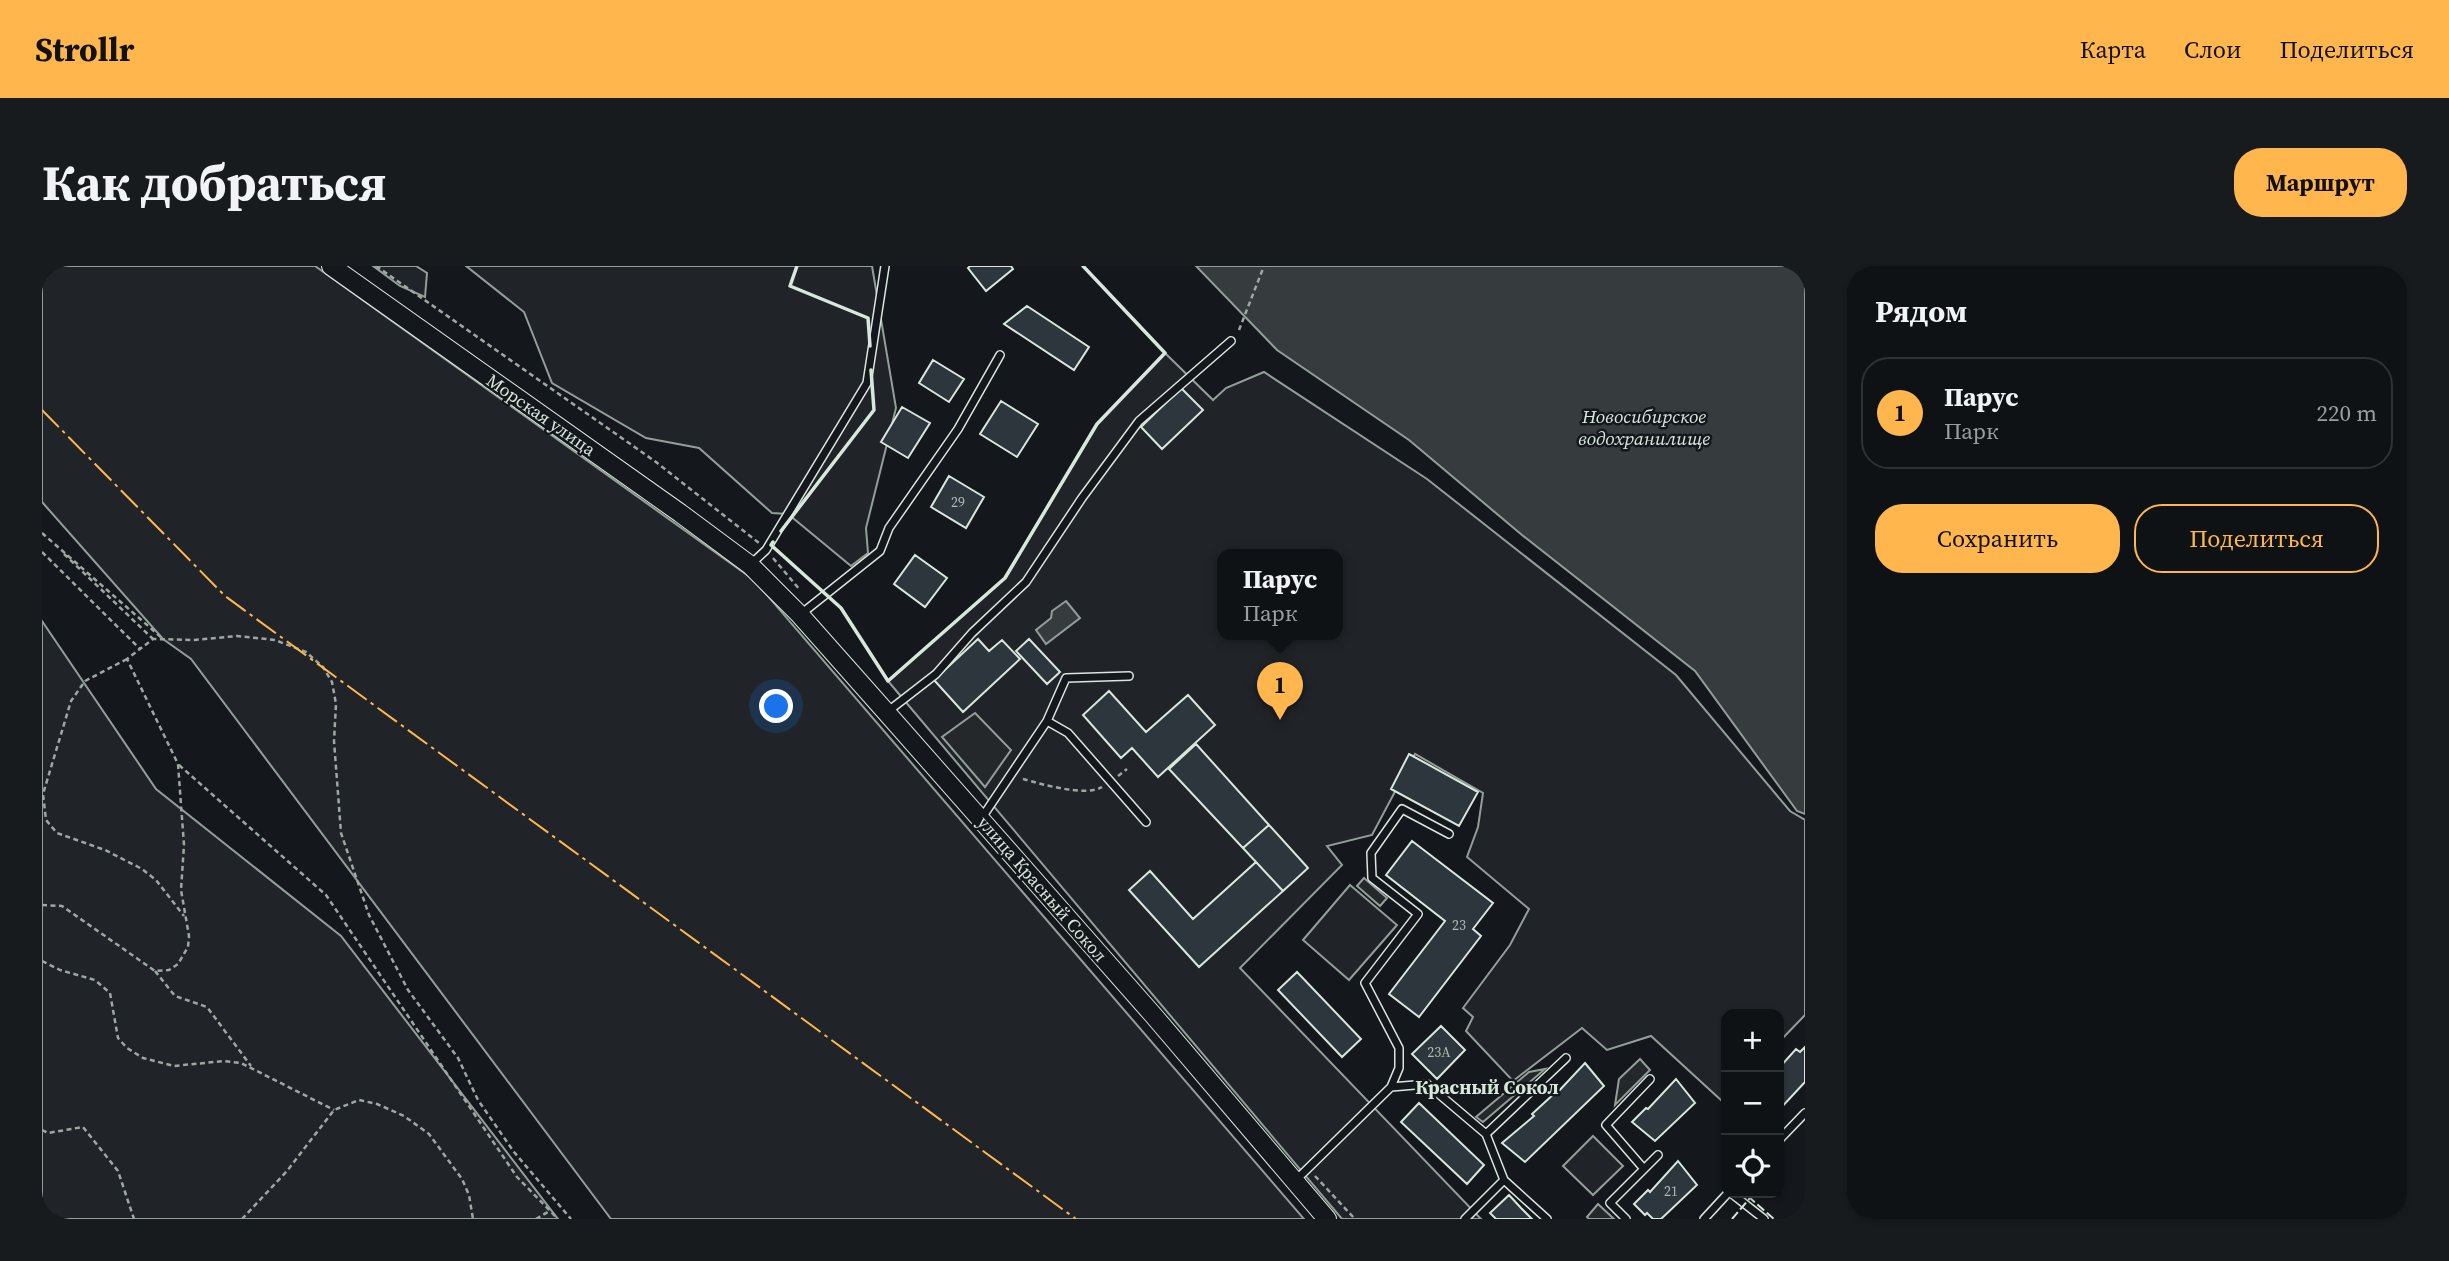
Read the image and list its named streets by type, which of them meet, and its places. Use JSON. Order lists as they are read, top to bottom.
{
  "streets": {
    "street": ["Морская улица", "улица Красный Сокол"]
  },
  "crossings": [
    ["Морская улица", "улица Красный Сокол"]
  ],
  "districts": ["Красный Сокол"],
  "water": ["Новосибирское водохранилище"],
  "house_numbers": [
    "29",
    "23",
    "23А",
    "21"
  ],
  "page": {
    "header": "Strollr",
    "nav": ["Карта", "Слои", "Поделиться"],
    "buttons": [
      "Маршрут",
      ["Сохранить", "Поделиться"]
    ],
    "title": "Как добраться",
    "heading": "Рядом",
    "list": [
      {
        "mark": "1",
        "name": "Парус",
        "note": "Парк",
        "value": "220 m"
      }
    ],
    "popup": ["Парус", "Парк"],
    "pins": "1",
    "map_buttons": ["+", "−"]
  }
}
